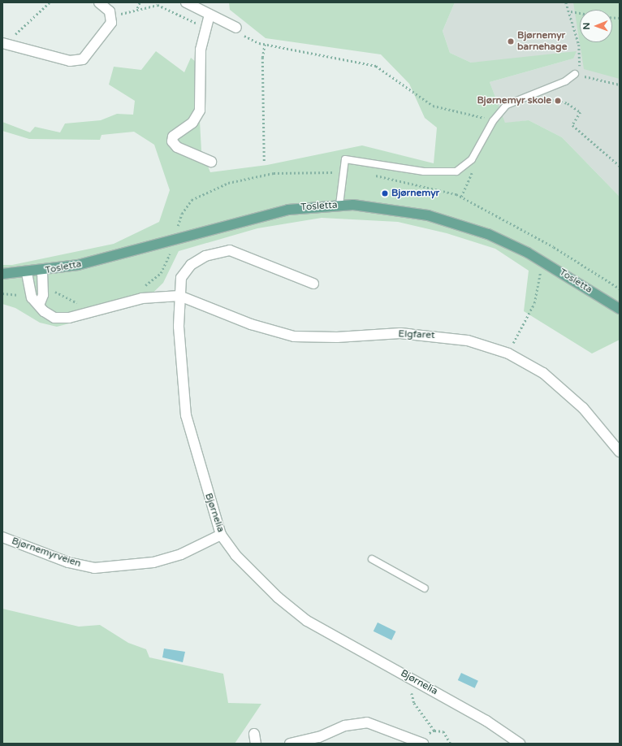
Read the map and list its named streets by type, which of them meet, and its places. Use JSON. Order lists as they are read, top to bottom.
{
  "streets": {
    "main road": ["Tosletta"],
    "street": ["Elgfaret", "Bjørnelia", "Bjørnemyrveien"]
  },
  "crossings": [
    ["Elgfaret", "Bjørnelia"],
    ["Bjørnelia", "Bjørnemyrveien"]
  ],
  "places": ["Bjørnemyr barnehage", "Bjørnemyr skole", "Bjørnemyr"],
  "north": "left"
}
